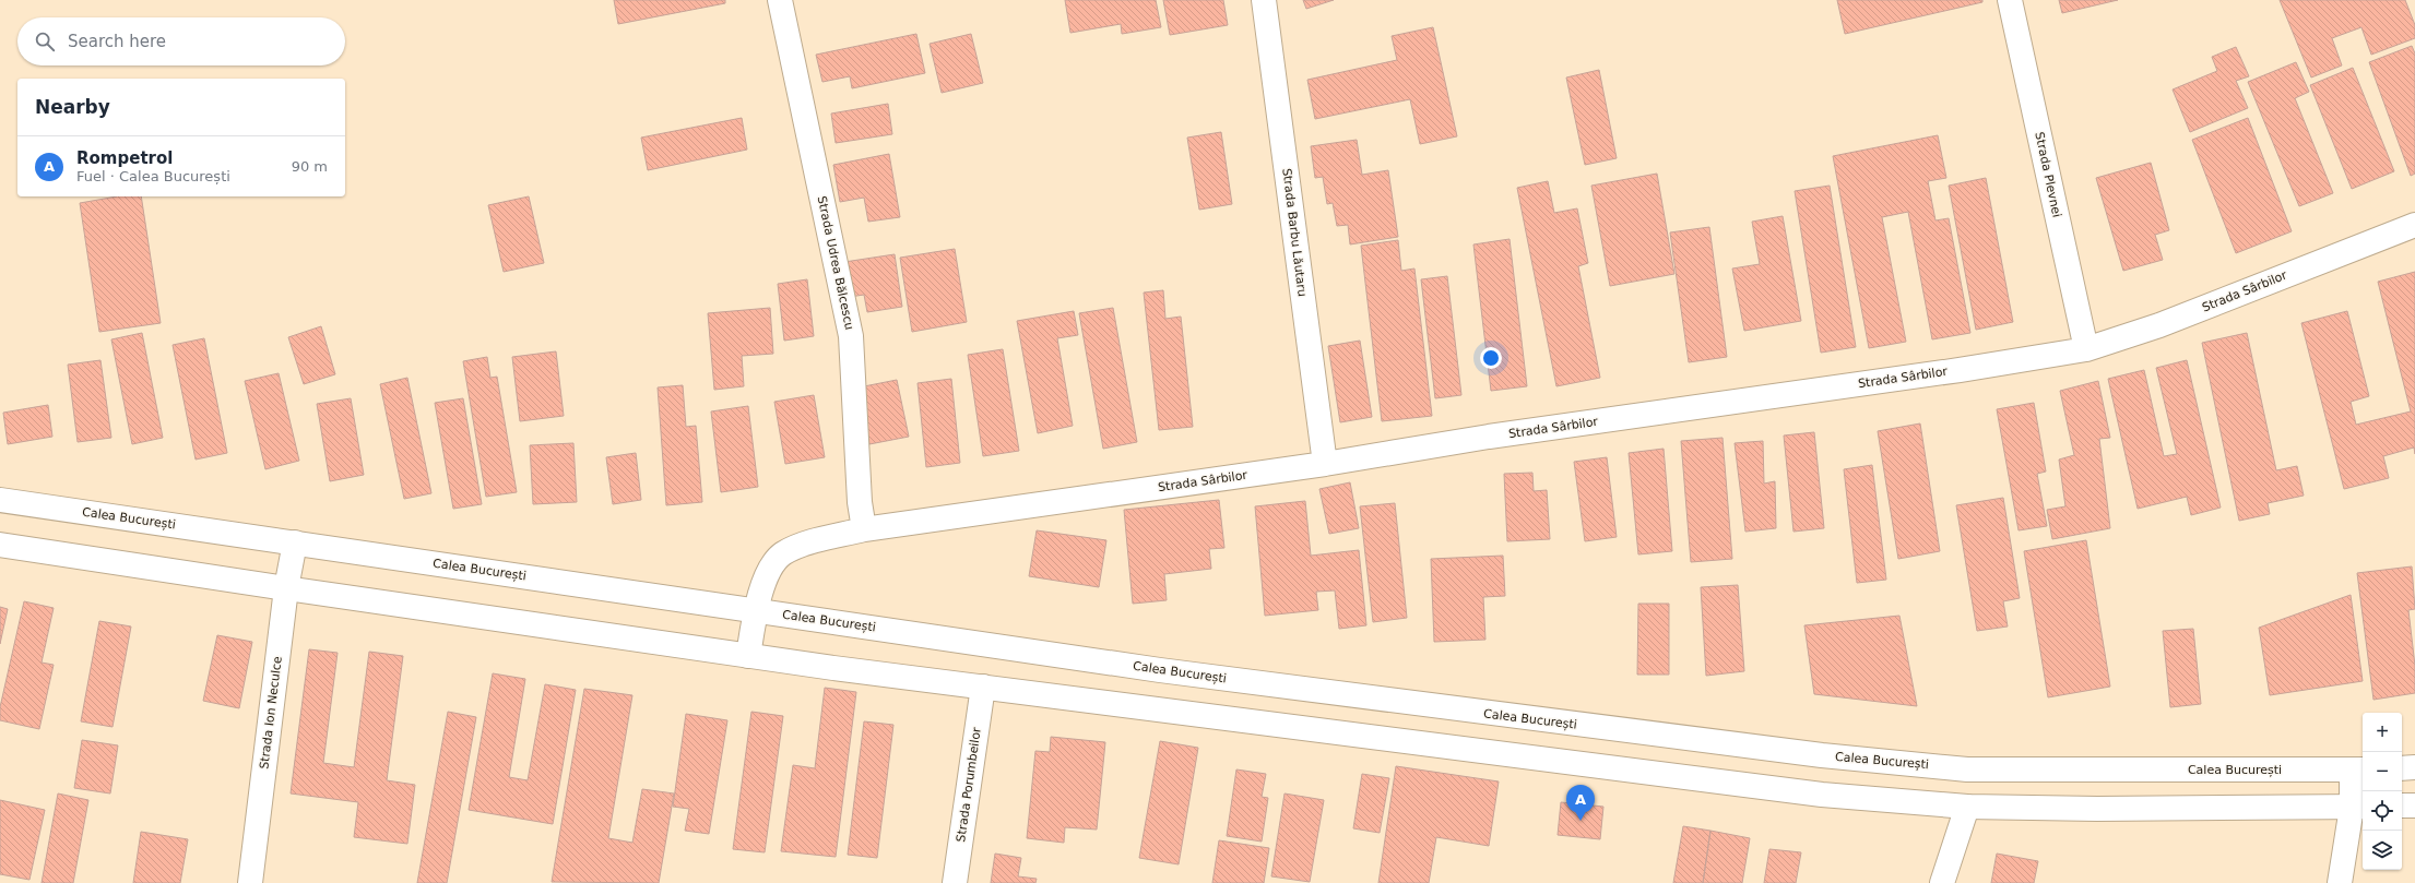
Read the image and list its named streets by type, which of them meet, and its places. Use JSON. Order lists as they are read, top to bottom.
{
  "streets": {
    "main road": [
      "Strada Plevnei",
      "Strada Barbu Lăutaru",
      "Strada Udrea Bălcescu",
      "Strada Sârbilor",
      "Calea București",
      "Strada Ion Neculce",
      "Strada Porumbeilor"
    ]
  },
  "crossings": [
    ["Strada Plevnei", "Strada Sârbilor"],
    ["Strada Barbu Lăutaru", "Strada Sârbilor"],
    ["Strada Udrea Bălcescu", "Strada Sârbilor"],
    ["Strada Sârbilor", "Calea București"],
    ["Calea București", "Strada Ion Neculce"]
  ],
  "page": {
    "search": "Search here",
    "heading": "Nearby",
    "list": [
      {
        "mark": "A",
        "name": "Rompetrol",
        "note": "Fuel · Calea București",
        "value": "90 m"
      }
    ],
    "map_buttons": ["+", "−"],
    "pins": "A"
  }
}
